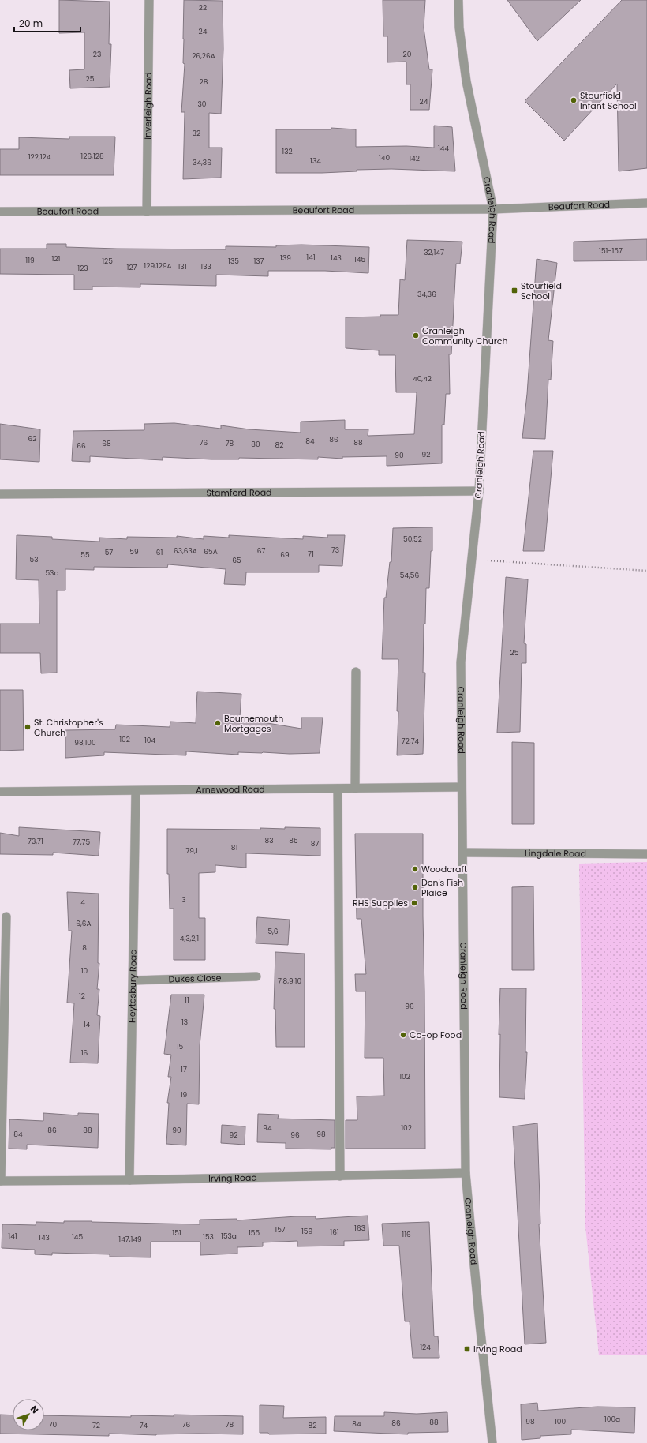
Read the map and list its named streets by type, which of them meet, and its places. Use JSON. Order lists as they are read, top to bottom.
{
  "streets": {
    "street": [
      "Inverleigh Road",
      "Beaufort Road",
      "Cranleigh Road",
      "Stamford Road",
      "Arnewood Road",
      "Lingdale Road",
      "Dukes Close",
      "Heytesbury Road",
      "Irving Road"
    ]
  },
  "crossings": [
    ["Inverleigh Road", "Beaufort Road"],
    ["Beaufort Road", "Cranleigh Road"],
    ["Cranleigh Road", "Stamford Road"],
    ["Cranleigh Road", "Arnewood Road"],
    ["Cranleigh Road", "Lingdale Road"],
    ["Cranleigh Road", "Irving Road"],
    ["Arnewood Road", "Heytesbury Road"],
    ["Dukes Close", "Heytesbury Road"],
    ["Heytesbury Road", "Irving Road"]
  ],
  "places": {
    "other": [
      "Stourfield Infant School",
      "Cranleigh Community Church",
      "Bournemouth Mortgages",
      "St. Christopher's Church",
      "Woodcraft",
      "Den's Fish Plaice",
      "RHS Supplies",
      "Co-op Food"
    ],
    "transit": ["Stourfield School", "Irving Road"]
  },
  "house_numbers": [
    "22",
    "24",
    "23",
    "20",
    "26,26A",
    "25",
    "28",
    "24",
    "30",
    "32",
    "144",
    "132",
    "126,128",
    "122,124",
    "140",
    "142",
    "134",
    "34,36",
    "151-157",
    "32,147",
    "141",
    "139",
    "143",
    "121",
    "145",
    "119",
    "125",
    "135",
    "137",
    "129,129A",
    "131",
    "133",
    "127",
    "123",
    "34,36",
    "40,42",
    "62",
    "86",
    "84",
    "76",
    "88",
    "68",
    "78",
    "80",
    "82",
    "66",
    "92",
    "90",
    "50,52",
    "73",
    "63,63A",
    "67",
    "59",
    "65A",
    "57",
    "61",
    "71",
    "55",
    "69",
    "53",
    "65",
    "53a",
    "54,56",
    "25",
    "102",
    "104",
    "72,74",
    "98,100",
    "83",
    "85",
    "73,71",
    "77,75",
    "87",
    "81",
    "79,1",
    "3",
    "4",
    "6,6A",
    "5,6",
    "4,3,2,1",
    "8",
    "10",
    "7,8,9,10",
    "12",
    "11",
    "96",
    "13",
    "14",
    "15",
    "16",
    "17",
    "102",
    "19",
    "94",
    "102",
    "86",
    "88",
    "90",
    "84",
    "98",
    "92",
    "96",
    "163",
    "157",
    "159",
    "161",
    "151",
    "155",
    "116",
    "141",
    "153a",
    "145",
    "153",
    "143",
    "147,149",
    "124",
    "100a",
    "98",
    "100",
    "88",
    "86",
    "84",
    "70",
    "76",
    "78",
    "72",
    "74",
    "82"
  ],
  "scale_bar": "20 m",
  "north": "top right"
}
